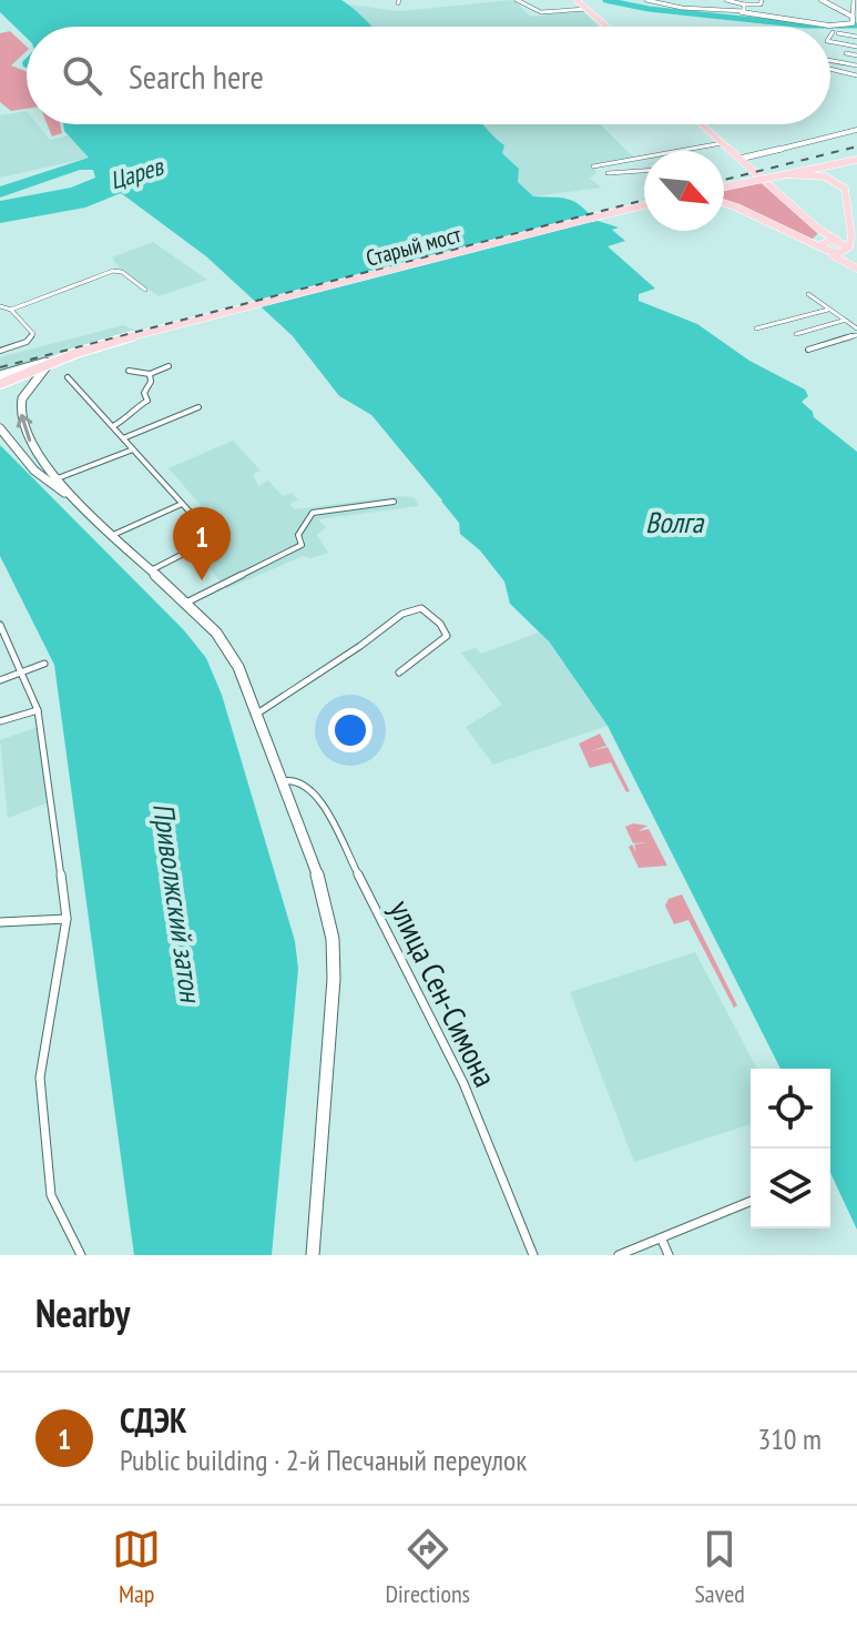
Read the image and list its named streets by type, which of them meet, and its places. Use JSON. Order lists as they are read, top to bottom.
{
  "streets": {
    "main road": ["Старый мост"],
    "street": ["улица Сен-Симона"]
  },
  "water": ["Царев", "Волга", "Приволжский затон"],
  "north": "bottom right",
  "page": {
    "search": "Search here",
    "pins": "1",
    "heading": "Nearby",
    "list": [
      {
        "mark": "1",
        "name": "СДЭК",
        "note": "Public building · 2-й Песчаный переулок",
        "value": "310 m"
      }
    ],
    "nav": ["Map", "Directions", "Saved"]
  }
}
